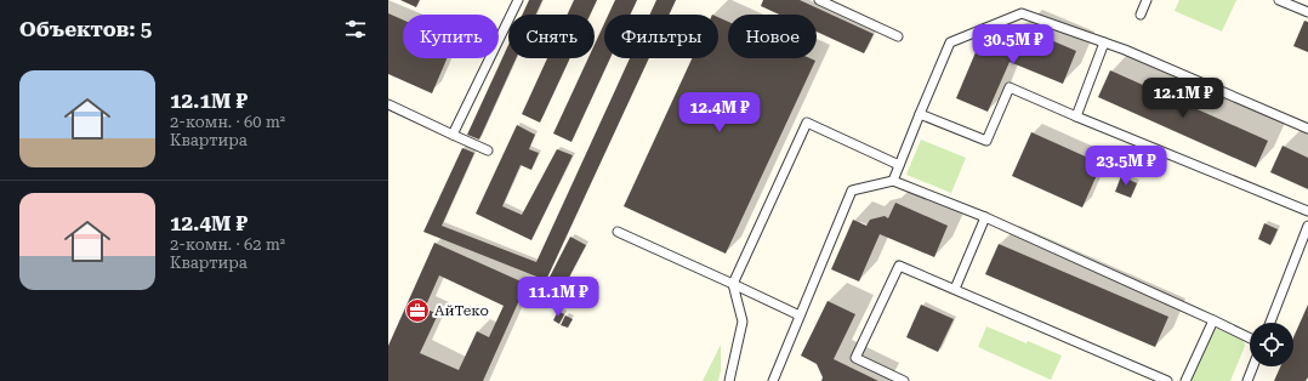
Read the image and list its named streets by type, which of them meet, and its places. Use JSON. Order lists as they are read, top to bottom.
{
  "places": {
    "office": ["АйТеко"]
  },
  "page": {
    "heading": "Объектов: 5",
    "chip": [
      "Купить",
      "Снять",
      "Фильтры",
      "Новое"
    ],
    "price": [
      "30.5M ₽",
      "12.1M ₽",
      "12.4M ₽",
      "23.5M ₽",
      "11.1M ₽"
    ],
    "list": [
      {
        "name": "12.1M ₽",
        "note": "2-комн. · 60 m² · Квартира"
      },
      {
        "name": "12.4M ₽",
        "note": "2-комн. · 62 m² · Квартира"
      }
    ]
  }
}
